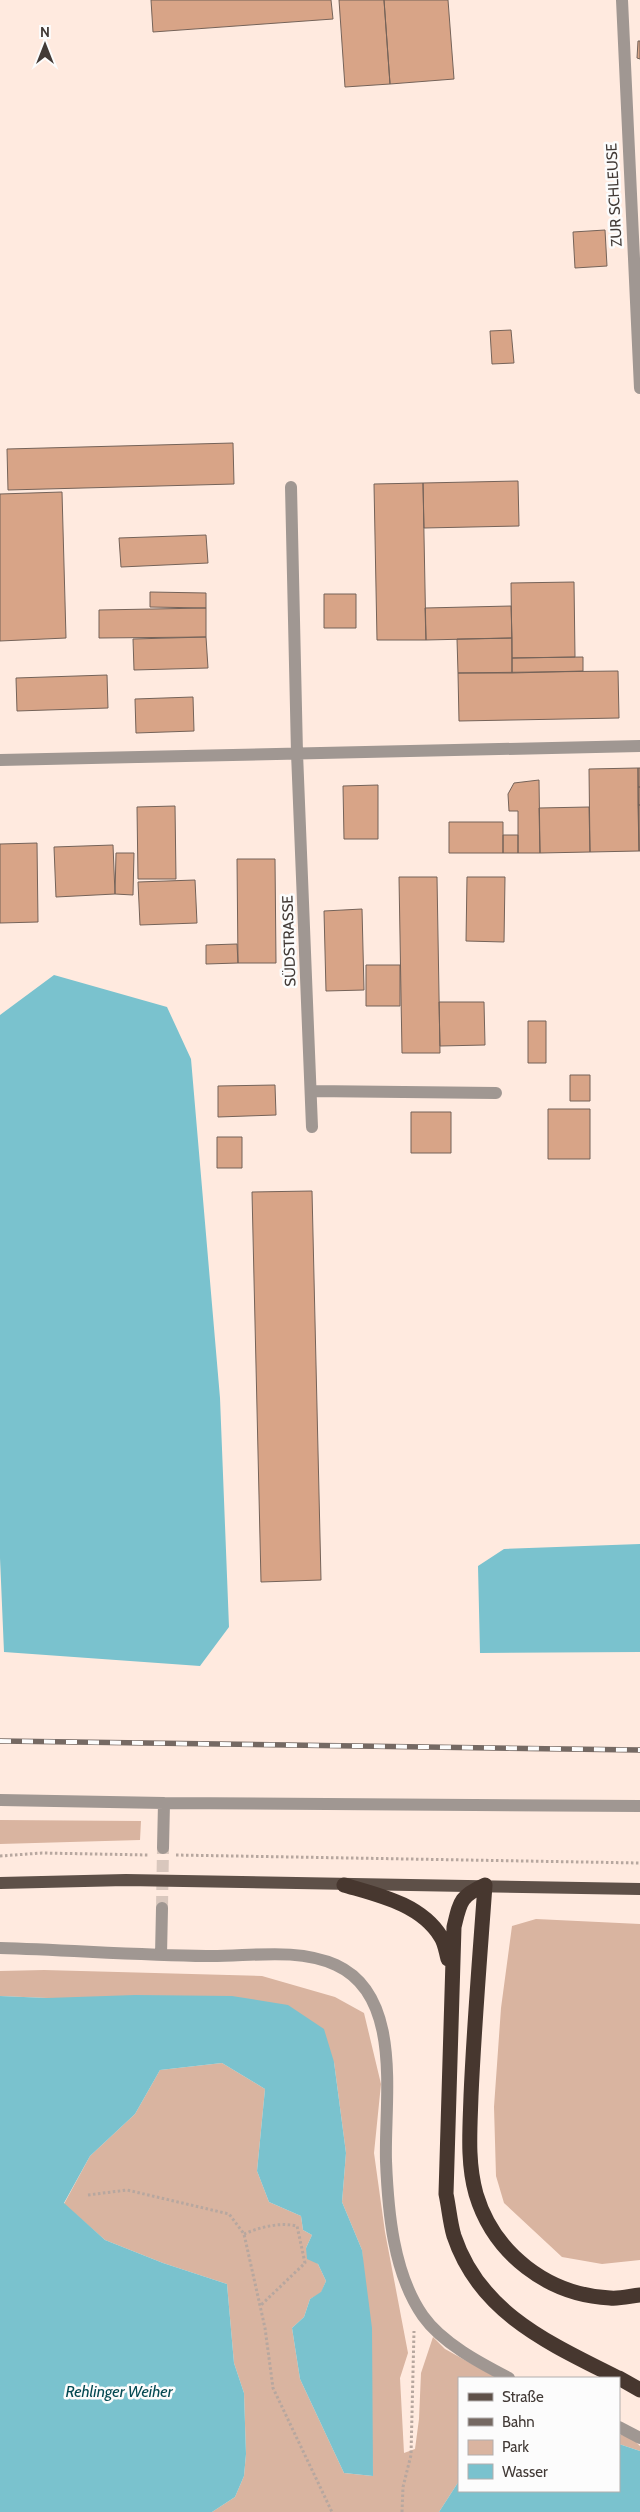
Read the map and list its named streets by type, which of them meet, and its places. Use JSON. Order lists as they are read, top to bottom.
{
  "streets": {
    "street": ["ZUR SCHLEUSE", "SÜDSTRASSE"]
  },
  "water": ["Rehlinger Weiher"],
  "legend": [
    "Straße",
    "Bahn",
    "Park",
    "Wasser"
  ],
  "north": "top"
}
